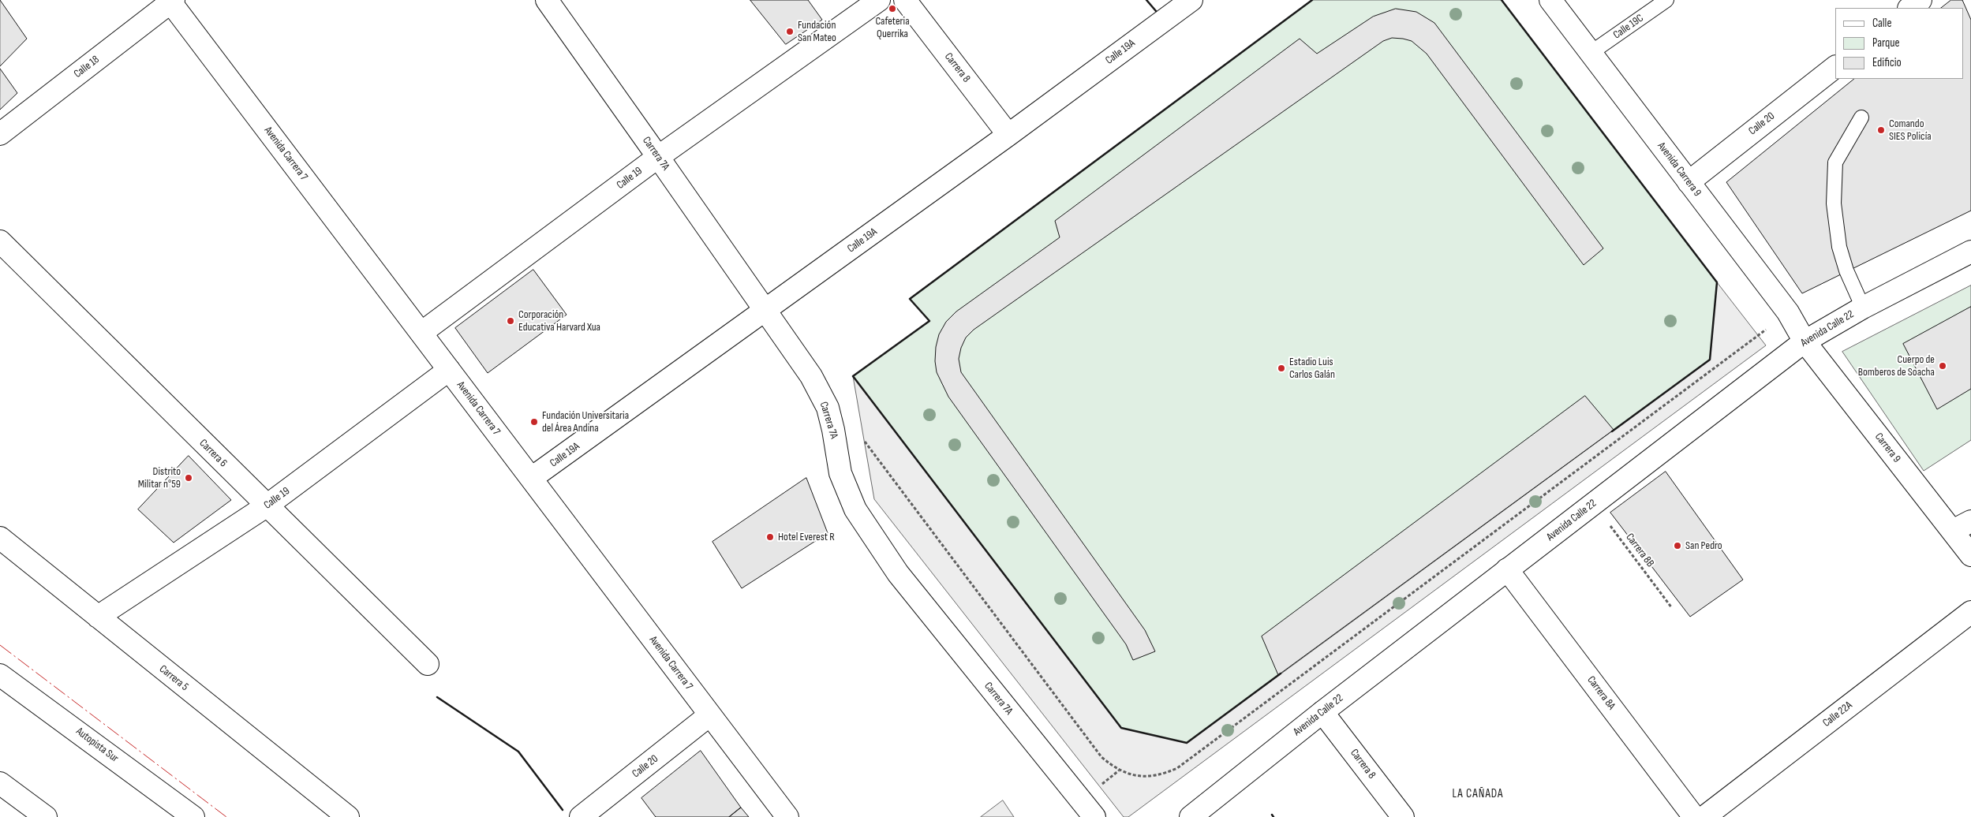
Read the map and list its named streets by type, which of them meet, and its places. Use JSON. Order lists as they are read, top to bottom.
{
  "streets": {
    "main road": [
      "Calle 19A",
      "Calle 18",
      "Carrera 8",
      "Calle 20",
      "Avenida Carrera 7",
      "Carrera 7A",
      "Avenida Carrera 9",
      "Calle 19",
      "Avenida Calle 22",
      "Carrera 9",
      "Carrera 6",
      "Carrera 5",
      "Carrera 8A",
      "Calle 22A",
      "Autopista Sur"
    ],
    "lane": ["Calle 19C"],
    "path": ["Carrera 8B"]
  },
  "crossings": [
    ["Calle 19C", "Avenida Carrera 9"],
    ["Calle 19A", "Carrera 8"],
    ["Calle 19A", "Avenida Carrera 7"],
    ["Calle 19A", "Carrera 7A"],
    ["Calle 18", "Avenida Carrera 7"],
    ["Carrera 8", "Avenida Calle 22"],
    ["Calle 20", "Avenida Carrera 7"],
    ["Calle 20", "Avenida Carrera 9"],
    ["Avenida Carrera 7", "Calle 19"],
    ["Carrera 7A", "Calle 19"],
    ["Avenida Carrera 9", "Avenida Calle 22"],
    ["Avenida Carrera 9", "Carrera 9"],
    ["Calle 19", "Carrera 6"],
    ["Calle 19", "Carrera 5"],
    ["Avenida Calle 22", "Carrera 9"],
    ["Avenida Calle 22", "Carrera 8B"],
    ["Avenida Calle 22", "Carrera 8A"]
  ],
  "districts": ["LA CAÑADA"],
  "places": [
    "Cafeteria Querrika",
    "Fundación San Mateo",
    "Comando SIES Policía",
    "Corporación Educativa Harvard Xua",
    "Cuerpo de Bomberos de Soacha",
    "Estadio Luis Carlos Galán",
    "Fundación Universitaria del Área Andina",
    "Distrito Militar n°59",
    "Hotel Everest R",
    "San Pedro"
  ],
  "legend": ["Calle", "Parque", "Edificio"]
}
